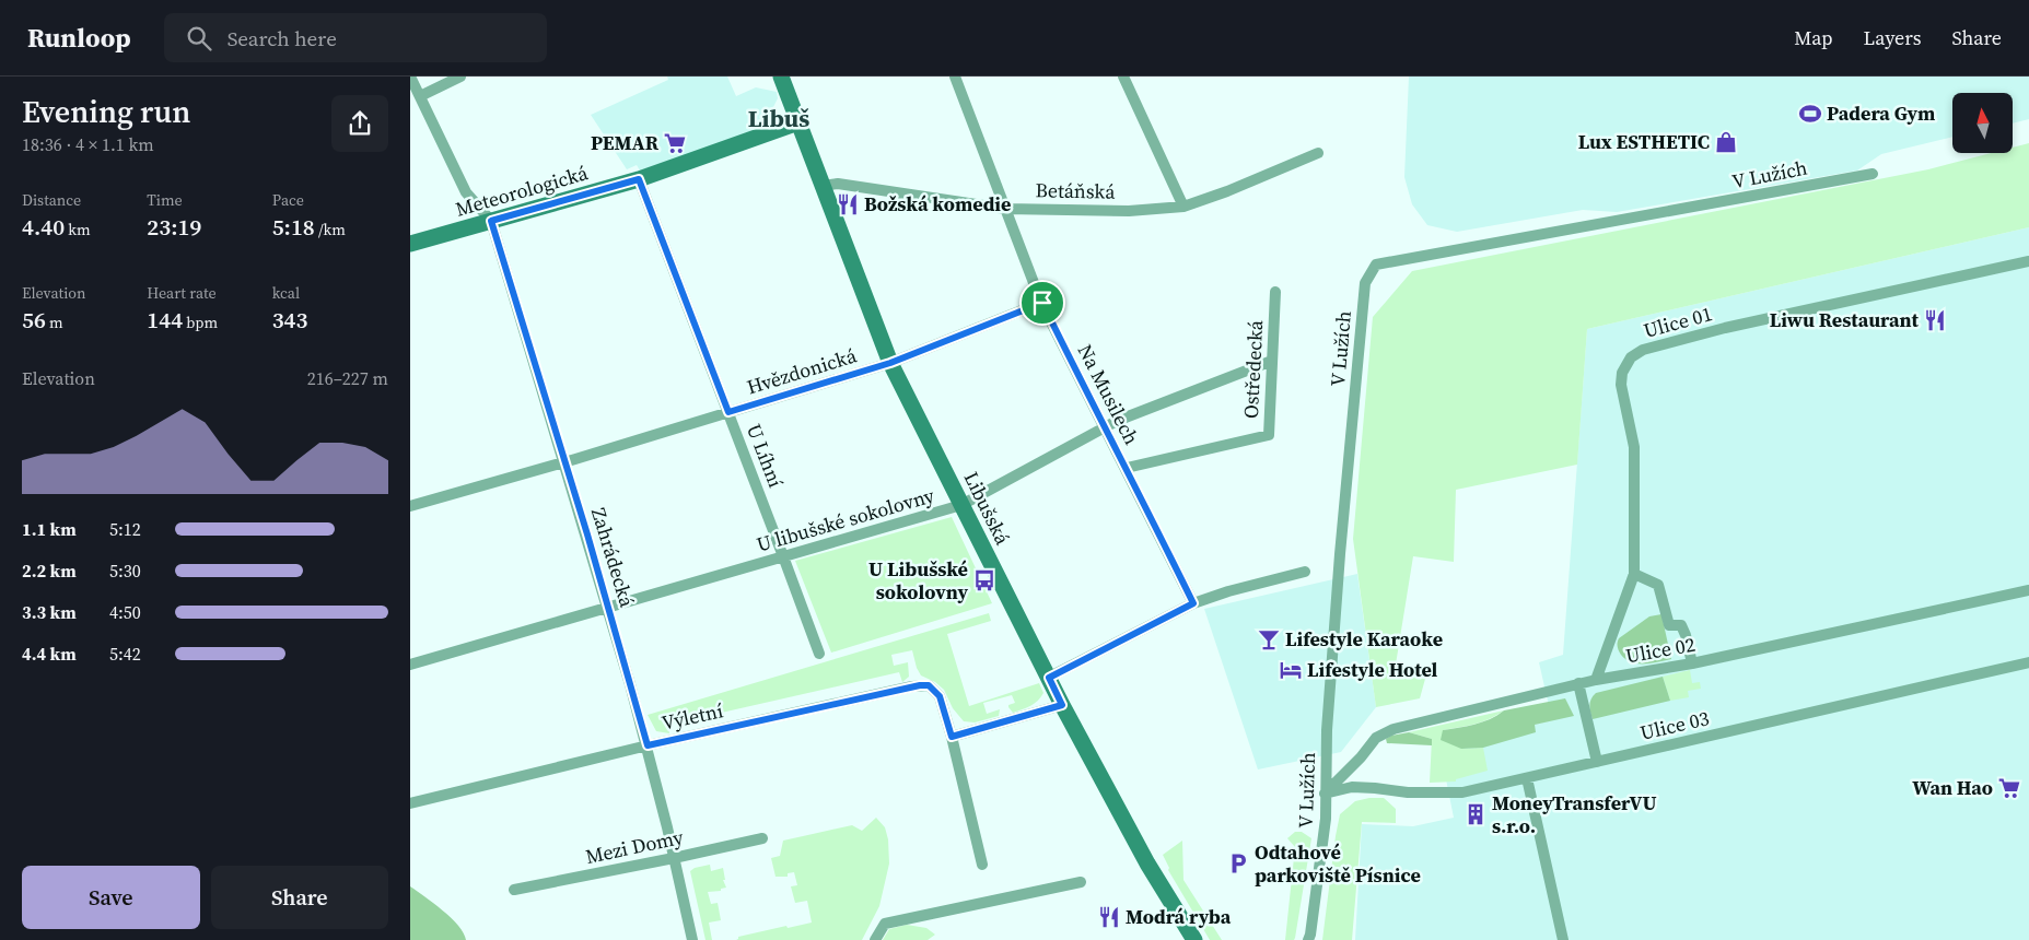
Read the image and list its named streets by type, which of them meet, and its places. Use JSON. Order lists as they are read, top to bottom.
{
  "streets": {
    "main road": ["Meteorologická", "Libušská"],
    "street": [
      "V Lužích",
      "Betáňská",
      "Ulice 01",
      "Ostředecká",
      "Hvězdonická",
      "Na Musilech",
      "U Líhní",
      "U libušské sokolovny",
      "Zahrádecká",
      "Ulice 02",
      "Výletní",
      "Ulice 03",
      "Mezi Domy"
    ]
  },
  "crossings": [
    ["V Lužích", "Ulice 02"],
    ["V Lužích", "Ulice 03"],
    ["Meteorologická", "U Líhní"],
    ["Meteorologická", "Libušská"],
    ["Meteorologická", "Zahrádecká"],
    ["Betáňská", "Na Musilech"],
    ["Betáňská", "Libušská"],
    ["Ulice 01", "Ulice 02"],
    ["Ostředecká", "Na Musilech"],
    ["Ostředecká", "U libušské sokolovny"],
    ["Hvězdonická", "Na Musilech"],
    ["Hvězdonická", "U Líhní"],
    ["Hvězdonická", "Libušská"],
    ["Hvězdonická", "Zahrádecká"],
    ["Na Musilech", "U libušské sokolovny"],
    ["U Líhní", "U libušské sokolovny"],
    ["Libušská", "U libušské sokolovny"],
    ["U libušské sokolovny", "Zahrádecká"],
    ["Zahrádecká", "Výletní"],
    ["Zahrádecká", "Mezi Domy"],
    ["Ulice 02", "Ulice 03"]
  ],
  "districts": ["Libuš"],
  "places": {
    "sports": ["Padera Gym"],
    "shop": ["Lux ESTHETIC"],
    "supermarket": ["PEMAR", "Wan Hao"],
    "restaurant": ["Božská komedie", "Liwu Restaurant", "Modrá ryba"],
    "bus stop": ["U Libušské sokolovny"],
    "bar": ["Lifestyle Karaoke"],
    "hotel": ["Lifestyle Hotel"],
    "building": ["MoneyTransferVU s.r.o."],
    "parking": ["Odtahové parkoviště Písnice"]
  },
  "north": "top",
  "page": {
    "header": "Runloop",
    "search": "Search here",
    "nav": ["Map", "Layers", "Share"],
    "heading": ["Evening run", "18:36 · 4 × 1.1 km"],
    "stats": [
      ["Distance", "4.40 km"],
      ["Time", "23:19"],
      ["Pace", "5:18 /km"],
      ["Elevation", "56 m"],
      ["Heart rate", "144 bpm"],
      ["kcal", "343"]
    ],
    "chart": ["Elevation", "216–227 m"],
    "list": [
      {
        "name": "1.1 km",
        "note": "5:12"
      },
      {
        "name": "2.2 km",
        "note": "5:30"
      },
      {
        "name": "3.3 km",
        "note": "4:50"
      },
      {
        "name": "4.4 km",
        "note": "5:42"
      }
    ],
    "buttons": ["Save", "Share"]
  }
}
